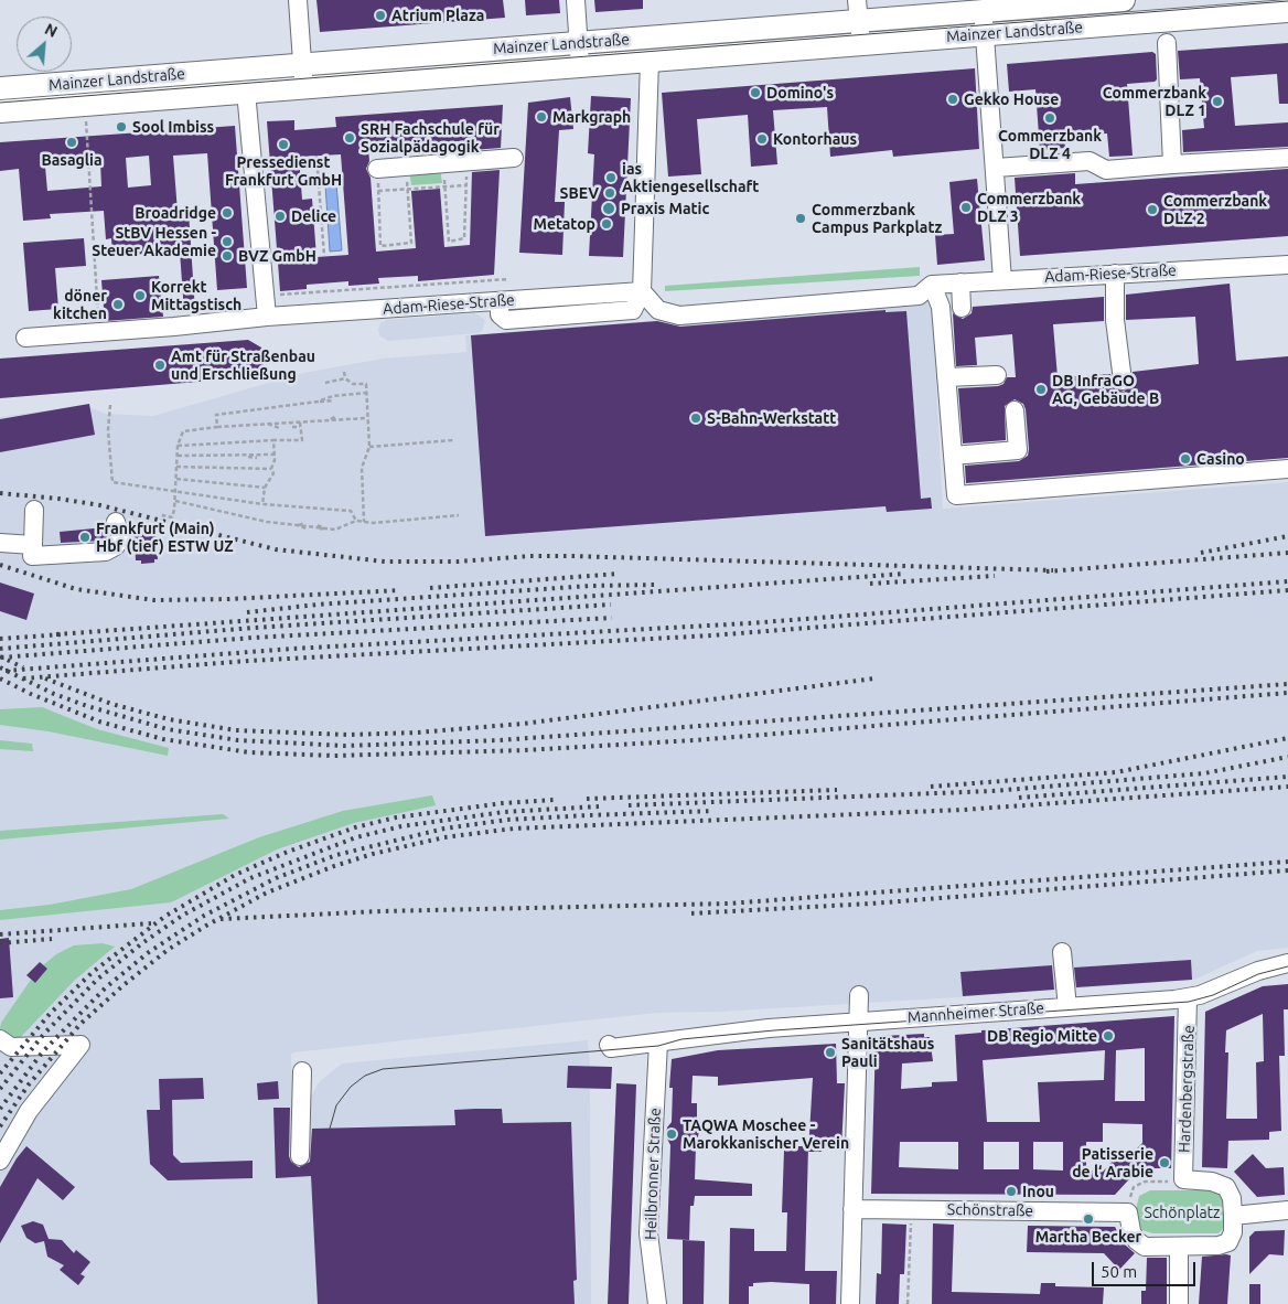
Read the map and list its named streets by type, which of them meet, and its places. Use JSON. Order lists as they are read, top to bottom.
{
  "streets": {
    "main road": ["Mainzer Landstraße"],
    "street": [
      "Adam-Riese-Straße",
      "Mannheimer Straße",
      "Hardenbergstraße",
      "Heilbronner Straße",
      "Schönstraße"
    ]
  },
  "crossings": [
    ["Mannheimer Straße", "Hardenbergstraße"],
    ["Mannheimer Straße", "Heilbronner Straße"],
    ["Hardenbergstraße", "Schönstraße"]
  ],
  "parks": ["Schönplatz"],
  "places": [
    "Atrium Plaza",
    "Domino's",
    "Gekko House",
    "Commerzbank DLZ 1",
    "Markgraph",
    "Commerzbank DLZ 4",
    "Sool Imbiss",
    "SRH Fachschule für Sozialpädagogik",
    "Kontorhaus",
    "Basaglia",
    "Pressedienst Frankfurt GmbH",
    "ias Aktiengesellschaft",
    "SBEV",
    "Commerzbank DLZ 3",
    "Praxis Matic",
    "Commerzbank DLZ 2",
    "Broadridge",
    "Delice",
    "Commerzbank Campus Parkplatz",
    "Metatop",
    "StBV Hessen - Steuer Akademie",
    "BVZ GmbH",
    "Korrekt Mittagstisch",
    "döner kitchen",
    "Amt für Straßenbau und Erschließung",
    "DB InfraGO AG, Gebäude B",
    "S-Bahn-Werkstatt",
    "Casino",
    "Frankfurt (Main) Hbf (tief) ESTW UZ",
    "DB Regio Mitte",
    "Sanitätshaus Pauli",
    "TAQWA Moschee - Marokkanischer Verein",
    "Patisserie de l‘ Arabie",
    "Inou",
    "Martha Becker"
  ],
  "scale_bar": "50 m",
  "north": "top right"
}
